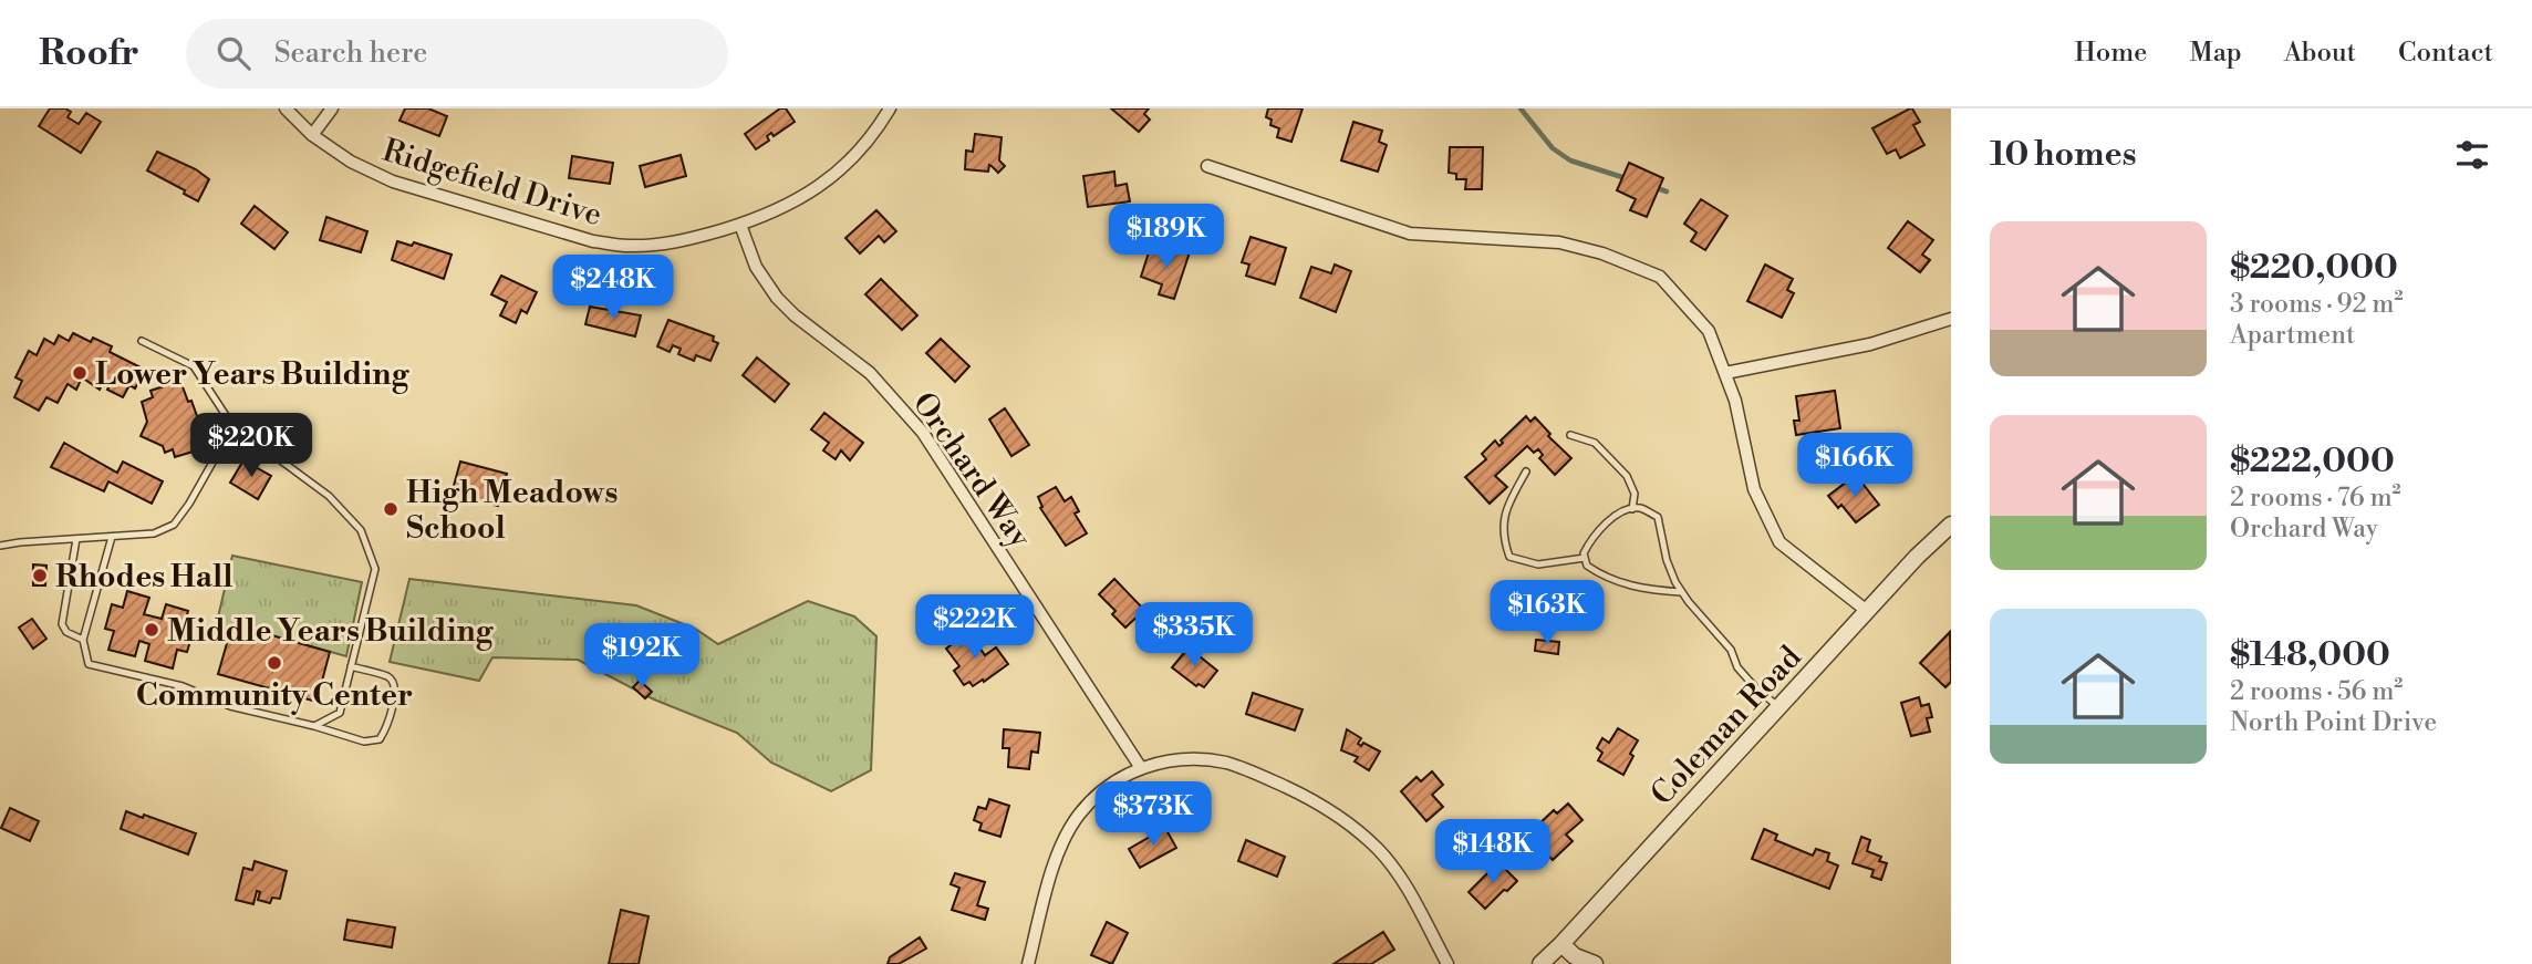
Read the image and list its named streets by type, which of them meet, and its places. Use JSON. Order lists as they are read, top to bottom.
{
  "streets": {
    "street": ["Ridgefield Drive", "Orchard Way", "Coleman Road"]
  },
  "crossings": [
    ["Ridgefield Drive", "Orchard Way"]
  ],
  "places": [
    "Lower Years Building",
    "High Meadows School",
    "Rhodes Hall",
    "Middle Years Building",
    "Community Center"
  ],
  "page": {
    "header": "Roofr",
    "search": "Search here",
    "nav": [
      "Home",
      "Map",
      "About",
      "Contact"
    ],
    "heading": "10 homes",
    "list": [
      {
        "name": "$220,000",
        "note": "3 rooms · 92 m² · Apartment"
      },
      {
        "name": "$222,000",
        "note": "2 rooms · 76 m² · Orchard Way"
      },
      {
        "name": "$148,000",
        "note": "2 rooms · 56 m² · North Point Drive"
      }
    ],
    "price": [
      "$189K",
      "$248K",
      "$220K",
      "$166K",
      "$163K",
      "$222K",
      "$335K",
      "$192K",
      "$373K",
      "$148K"
    ]
  }
}
